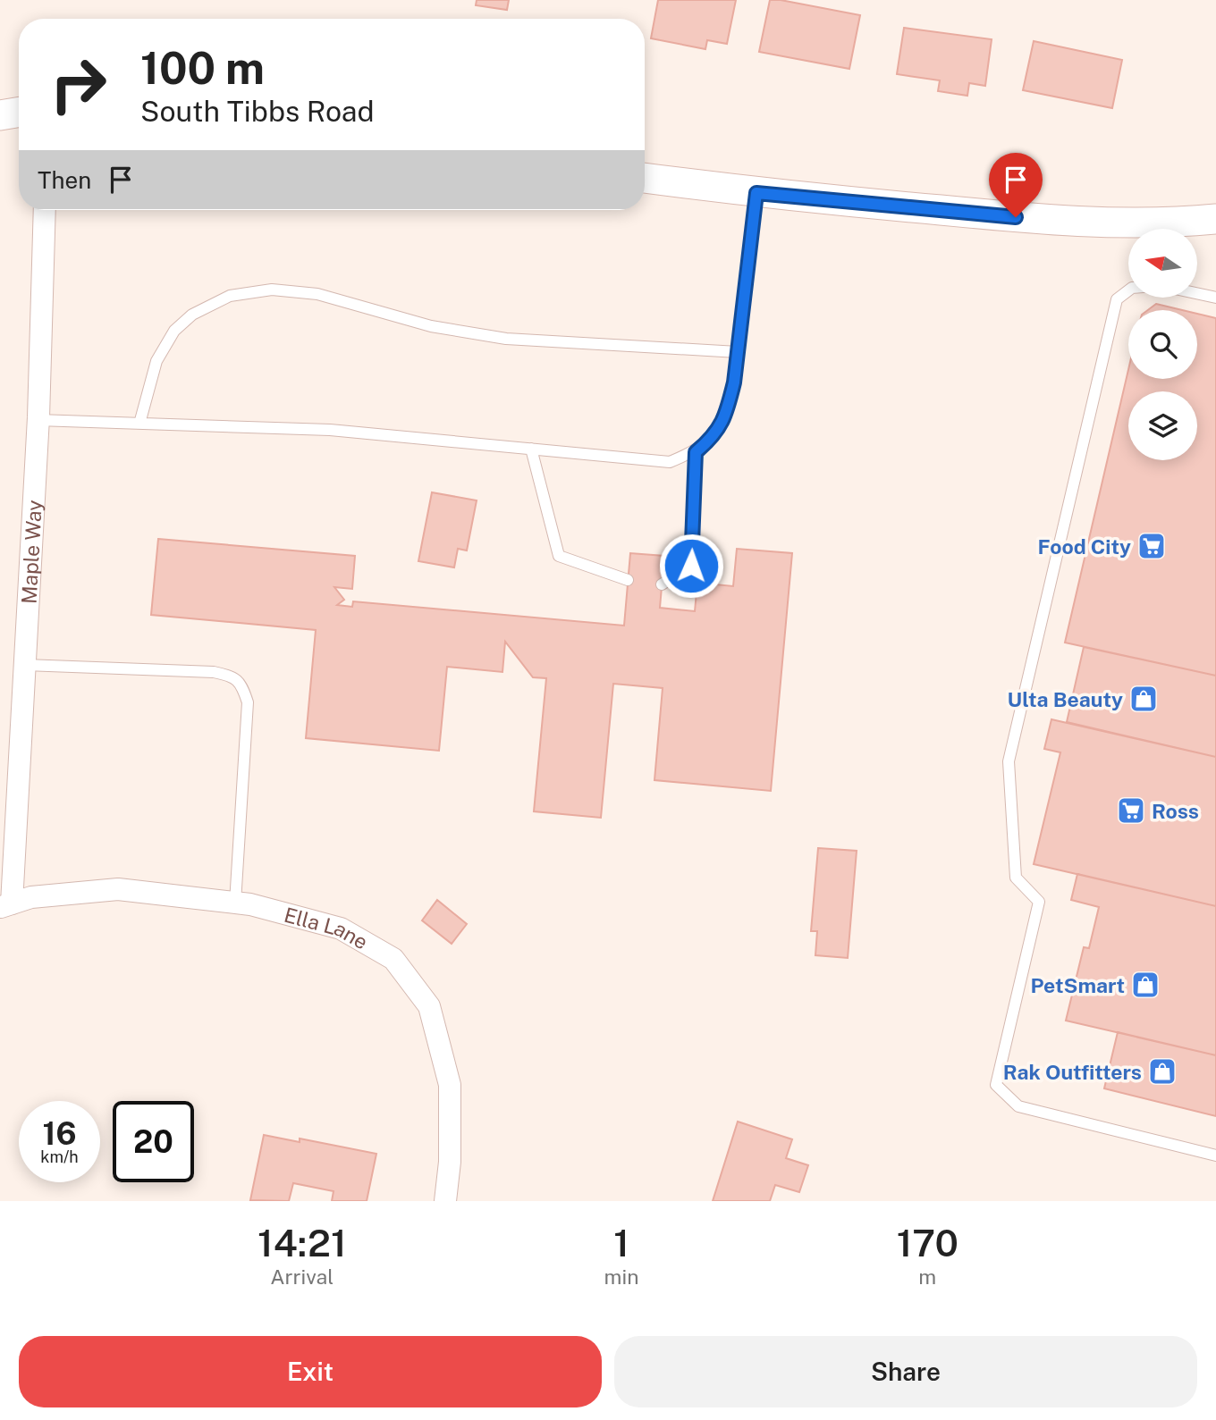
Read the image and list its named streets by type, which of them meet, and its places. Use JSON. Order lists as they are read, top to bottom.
{
  "streets": {
    "street": ["Maple Way", "Ella Lane"]
  },
  "crossings": [
    ["Maple Way", "Ella Lane"]
  ],
  "places": {
    "supermarket": ["Food City", "Ross"],
    "shop": ["Ulta Beauty", "PetSmart", "Rak Outfitters"]
  },
  "north": "left",
  "page": {
    "turn": ["100 m", "South Tibbs Road"],
    "then": "Then",
    "speed": "16 km/h",
    "limit": "20",
    "eta": [
      "14:21",
      "Arrival",
      "1",
      "min",
      "170",
      "m"
    ],
    "buttons": ["Exit", "Share"]
  }
}
